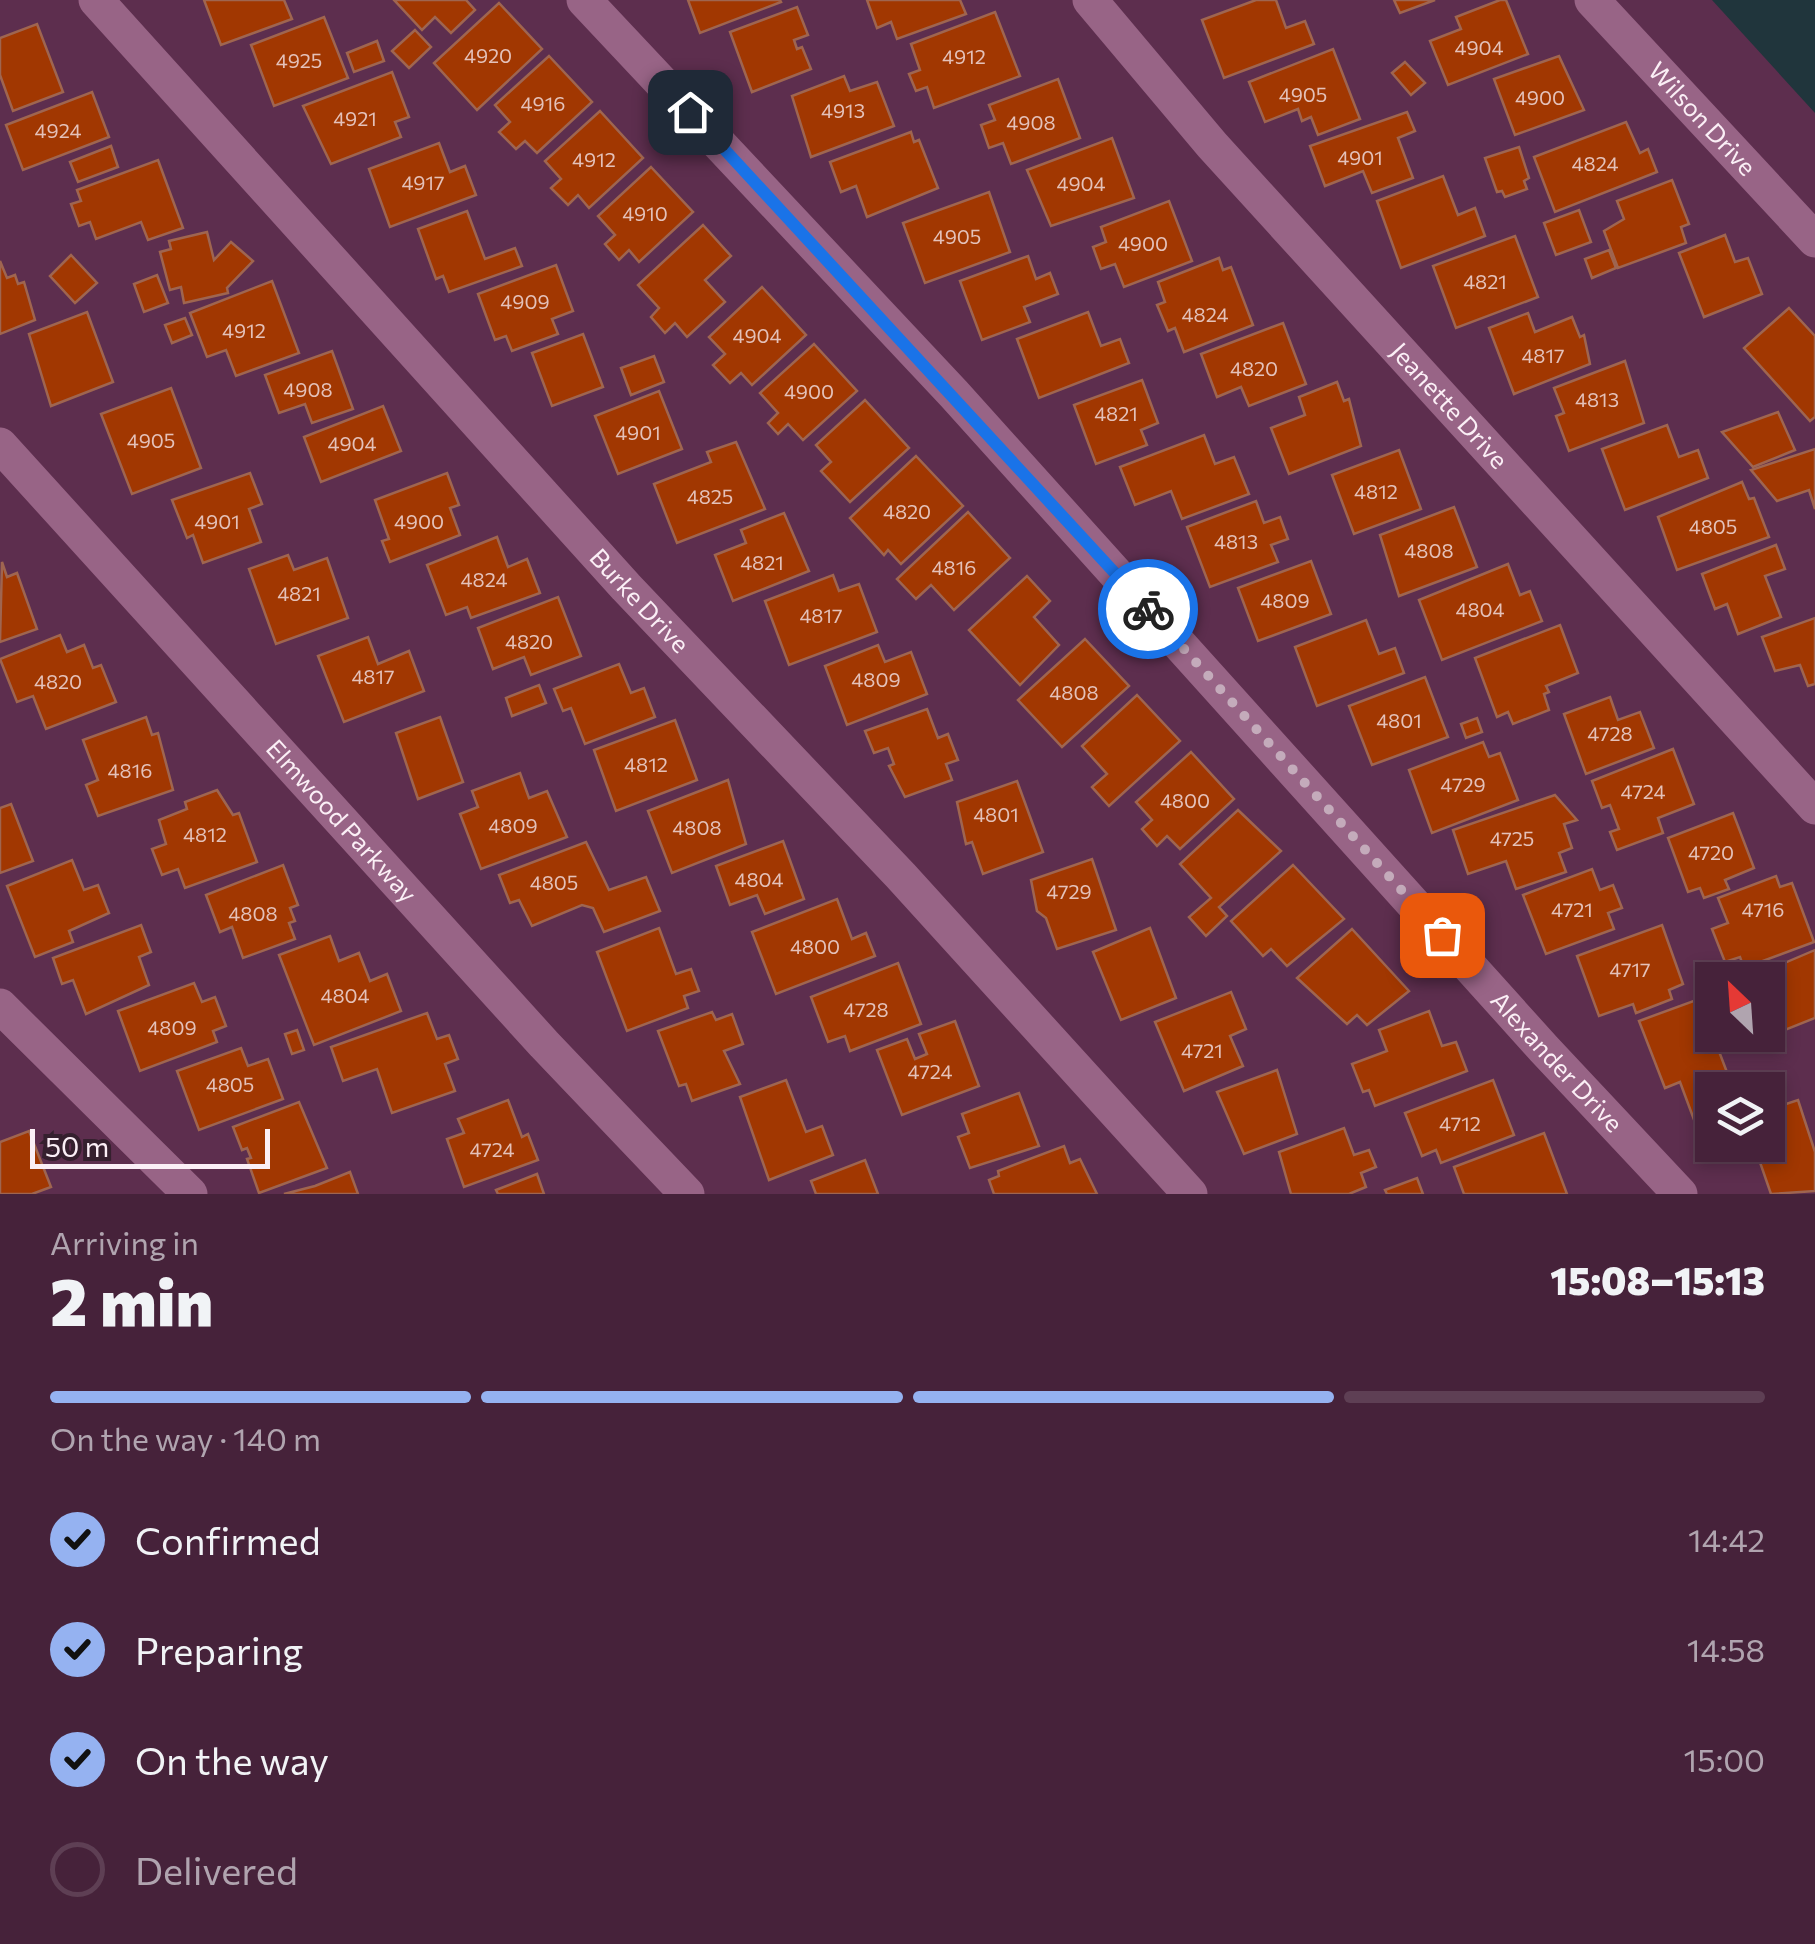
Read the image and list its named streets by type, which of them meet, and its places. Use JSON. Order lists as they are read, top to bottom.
{
  "streets": {
    "street": [
      "Wilson Drive",
      "Jeanette Drive",
      "Burke Drive",
      "Elmwood Parkway",
      "Alexander Drive"
    ]
  },
  "house_numbers": [
    "4904",
    "4920",
    "4912",
    "4925",
    "4905",
    "4900",
    "4916",
    "4913",
    "4921",
    "4908",
    "4924",
    "4901",
    "4912",
    "4824",
    "4917",
    "4904",
    "4910",
    "4905",
    "4900",
    "4821",
    "4909",
    "4824",
    "4912",
    "4904",
    "4817",
    "4820",
    "4908",
    "4900",
    "4813",
    "4821",
    "4901",
    "4905",
    "4904",
    "4812",
    "4825",
    "4820",
    "4901",
    "4900",
    "4805",
    "4813",
    "4808",
    "4821",
    "4816",
    "4824",
    "4821",
    "4809",
    "4804",
    "4817",
    "4820",
    "4817",
    "4809",
    "4820",
    "4808",
    "4801",
    "4728",
    "4812",
    "4816",
    "4729",
    "4724",
    "4800",
    "4801",
    "4809",
    "4808",
    "4812",
    "4725",
    "4720",
    "4804",
    "4805",
    "4729",
    "4721",
    "4716",
    "4808",
    "4800",
    "4717",
    "4804",
    "4728",
    "4809",
    "4721",
    "4724",
    "4805",
    "4712",
    "4724"
  ],
  "scale_bar": "50 m",
  "north": "top left",
  "page": {
    "scale": "50 m",
    "heading": ["2 min", "Arriving in", "15:08–15:13"],
    "bar": "On the way · 140 m",
    "list": [
      ["Confirmed", "14:42"],
      ["Preparing", "14:58"],
      ["On the way", "15:00"],
      "Delivered"
    ]
  }
}
